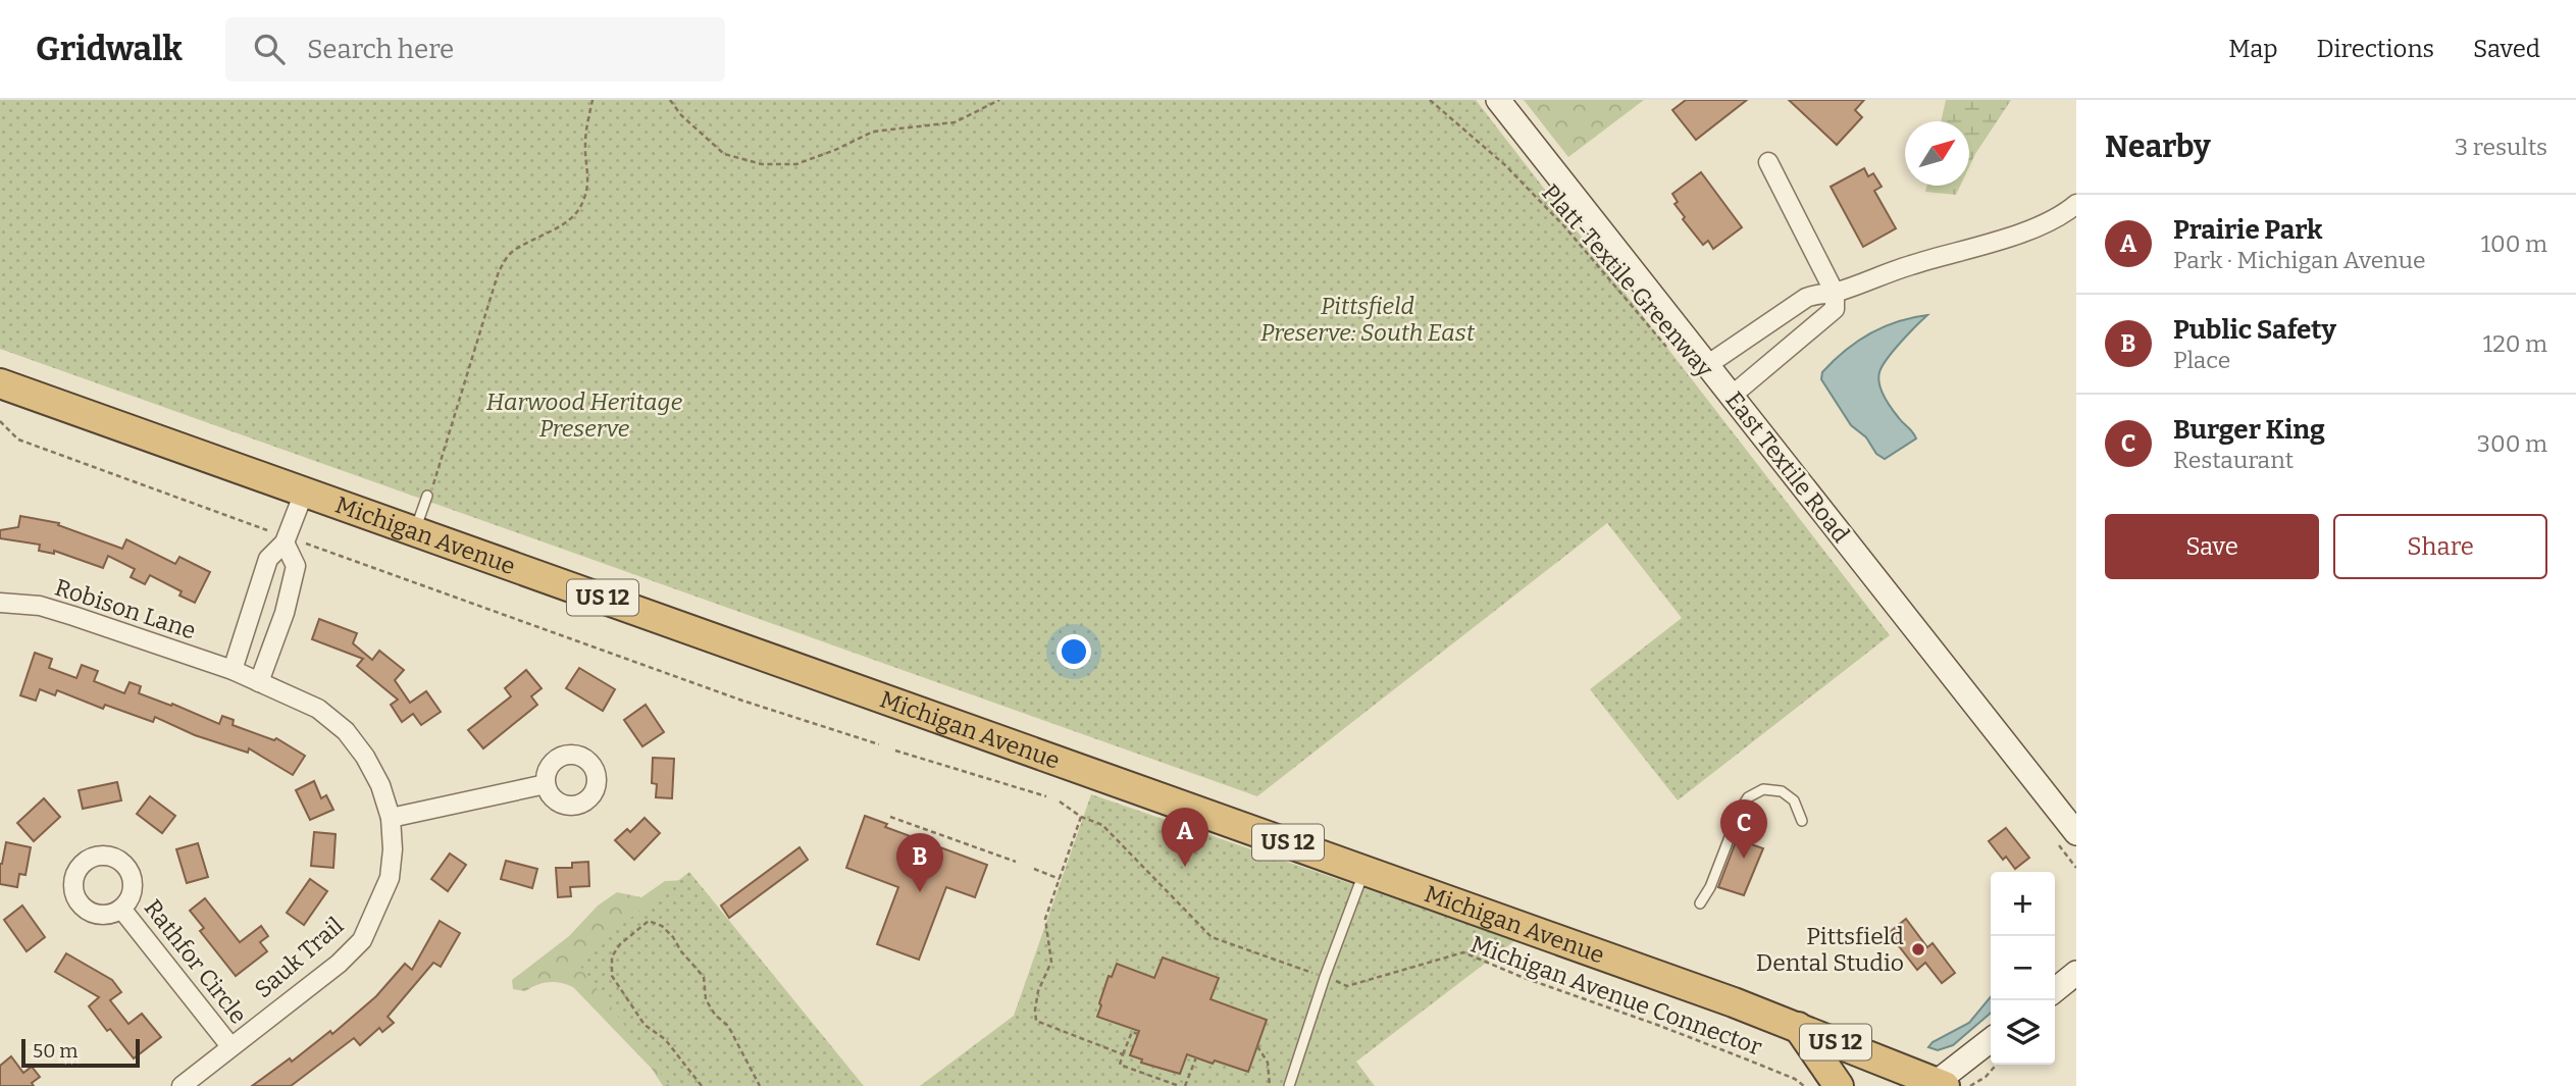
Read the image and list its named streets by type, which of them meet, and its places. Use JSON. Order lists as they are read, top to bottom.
{
  "streets": {
    "highway": ["Michigan Avenue", "US 12"],
    "main road": ["East Textile Road"],
    "street": ["Robison Lane", "Sauk Trail", "Rathfor Circle"],
    "path": ["Platt-Textile Greenway", "Michigan Avenue Connector"]
  },
  "crossings": [
    ["Robison Lane", "Sauk Trail"],
    ["Sauk Trail", "Rathfor Circle"]
  ],
  "parks": ["Pittsfield Preserve: South East", "Harwood Heritage Preserve"],
  "places": ["Pittsfield Dental Studio"],
  "scale_bar": "50 m",
  "north": "top right",
  "page": {
    "header": "Gridwalk",
    "search": "Search here",
    "nav": ["Map", "Directions", "Saved"],
    "heading": ["Nearby", "3 results"],
    "list": [
      {
        "mark": "A",
        "name": "Prairie Park",
        "note": "Park · Michigan Avenue",
        "value": "100 m"
      },
      {
        "mark": "B",
        "name": "Public Safety",
        "note": "Place",
        "value": "120 m"
      },
      {
        "mark": "C",
        "name": "Burger King",
        "note": "Restaurant",
        "value": "300 m"
      }
    ],
    "buttons": ["Save", "Share"],
    "pins": ["C", "A", "B"],
    "map_buttons": ["+", "−"],
    "scale": "50 m"
  }
}
